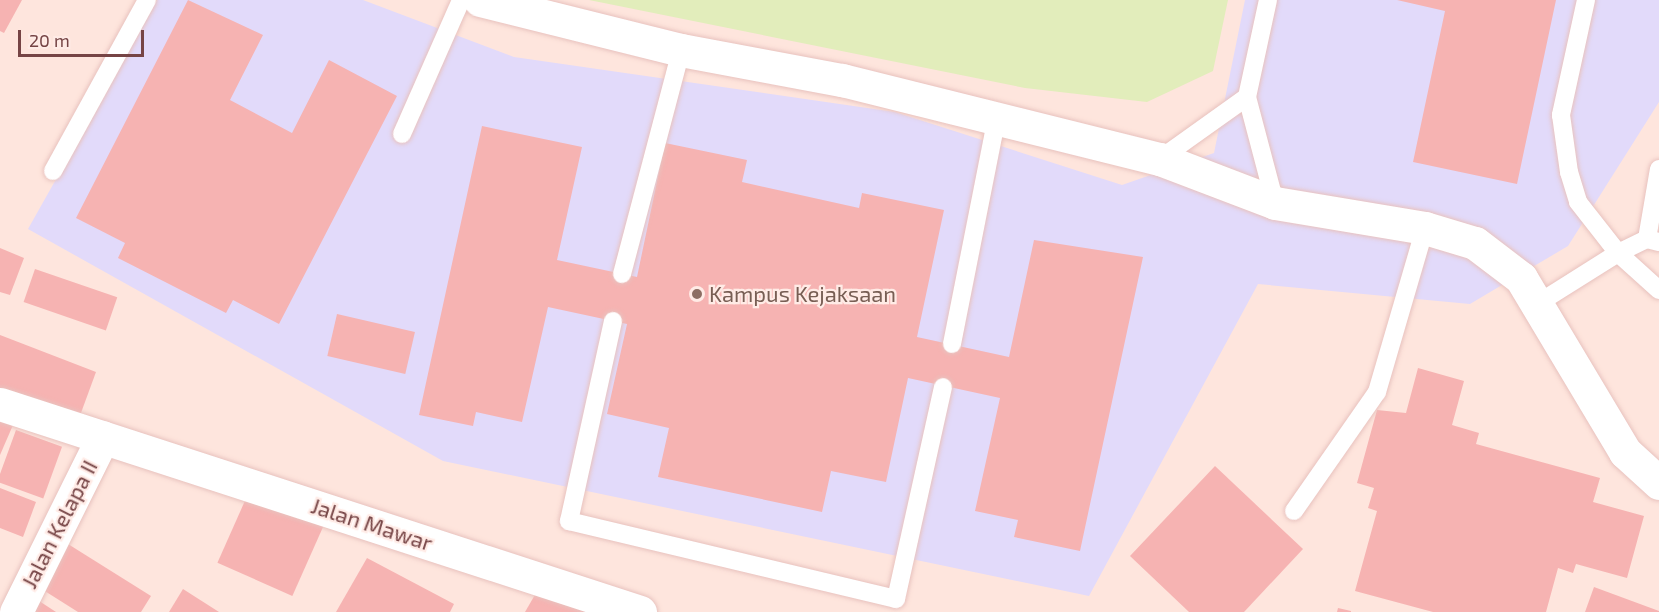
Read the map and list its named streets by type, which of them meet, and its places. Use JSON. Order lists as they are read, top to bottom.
{
  "streets": {
    "street": ["Jalan Kelapa II", "Jalan Mawar"]
  },
  "crossings": [
    ["Jalan Kelapa II", "Jalan Mawar"]
  ],
  "places": ["Kampus Kejaksaan"],
  "scale_bar": "20 m"
}
